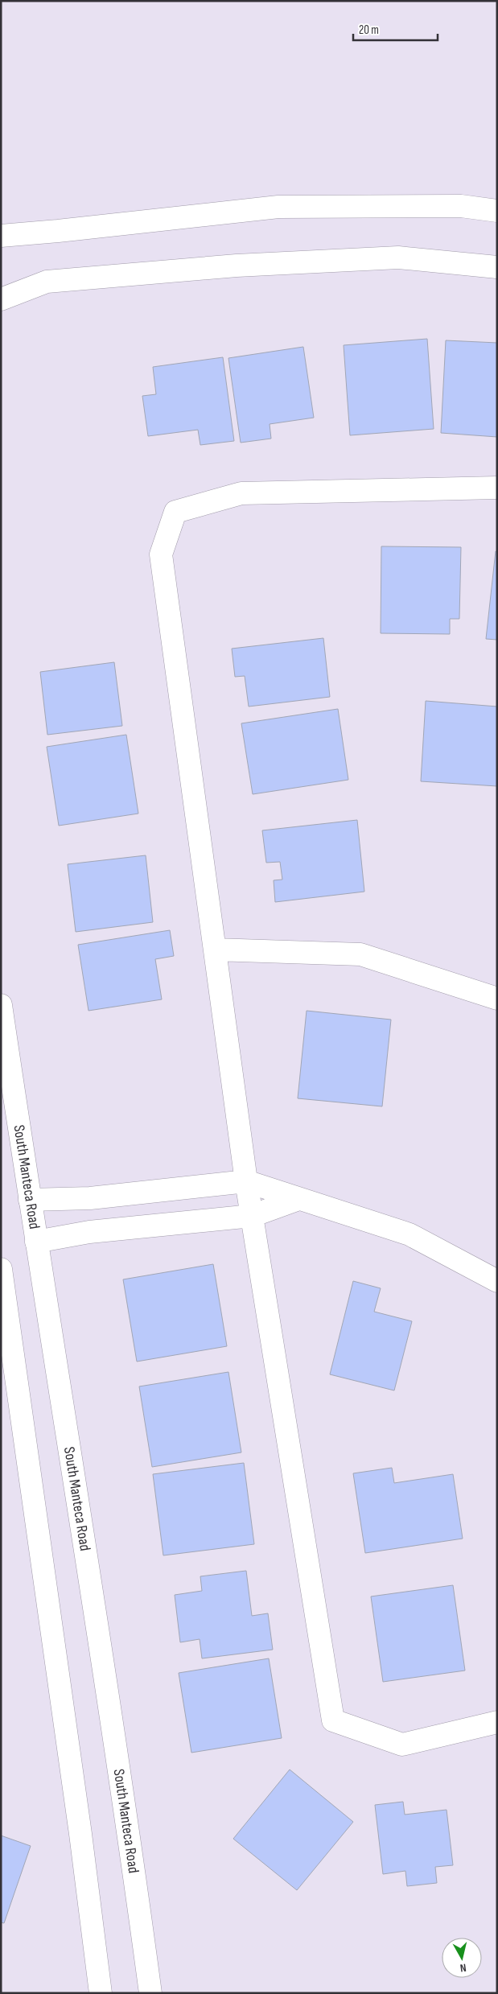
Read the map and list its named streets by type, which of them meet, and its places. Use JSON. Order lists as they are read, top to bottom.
{
  "streets": {
    "street": ["South Manteca Road"]
  },
  "scale_bar": "20 m",
  "north": "bottom"
}
